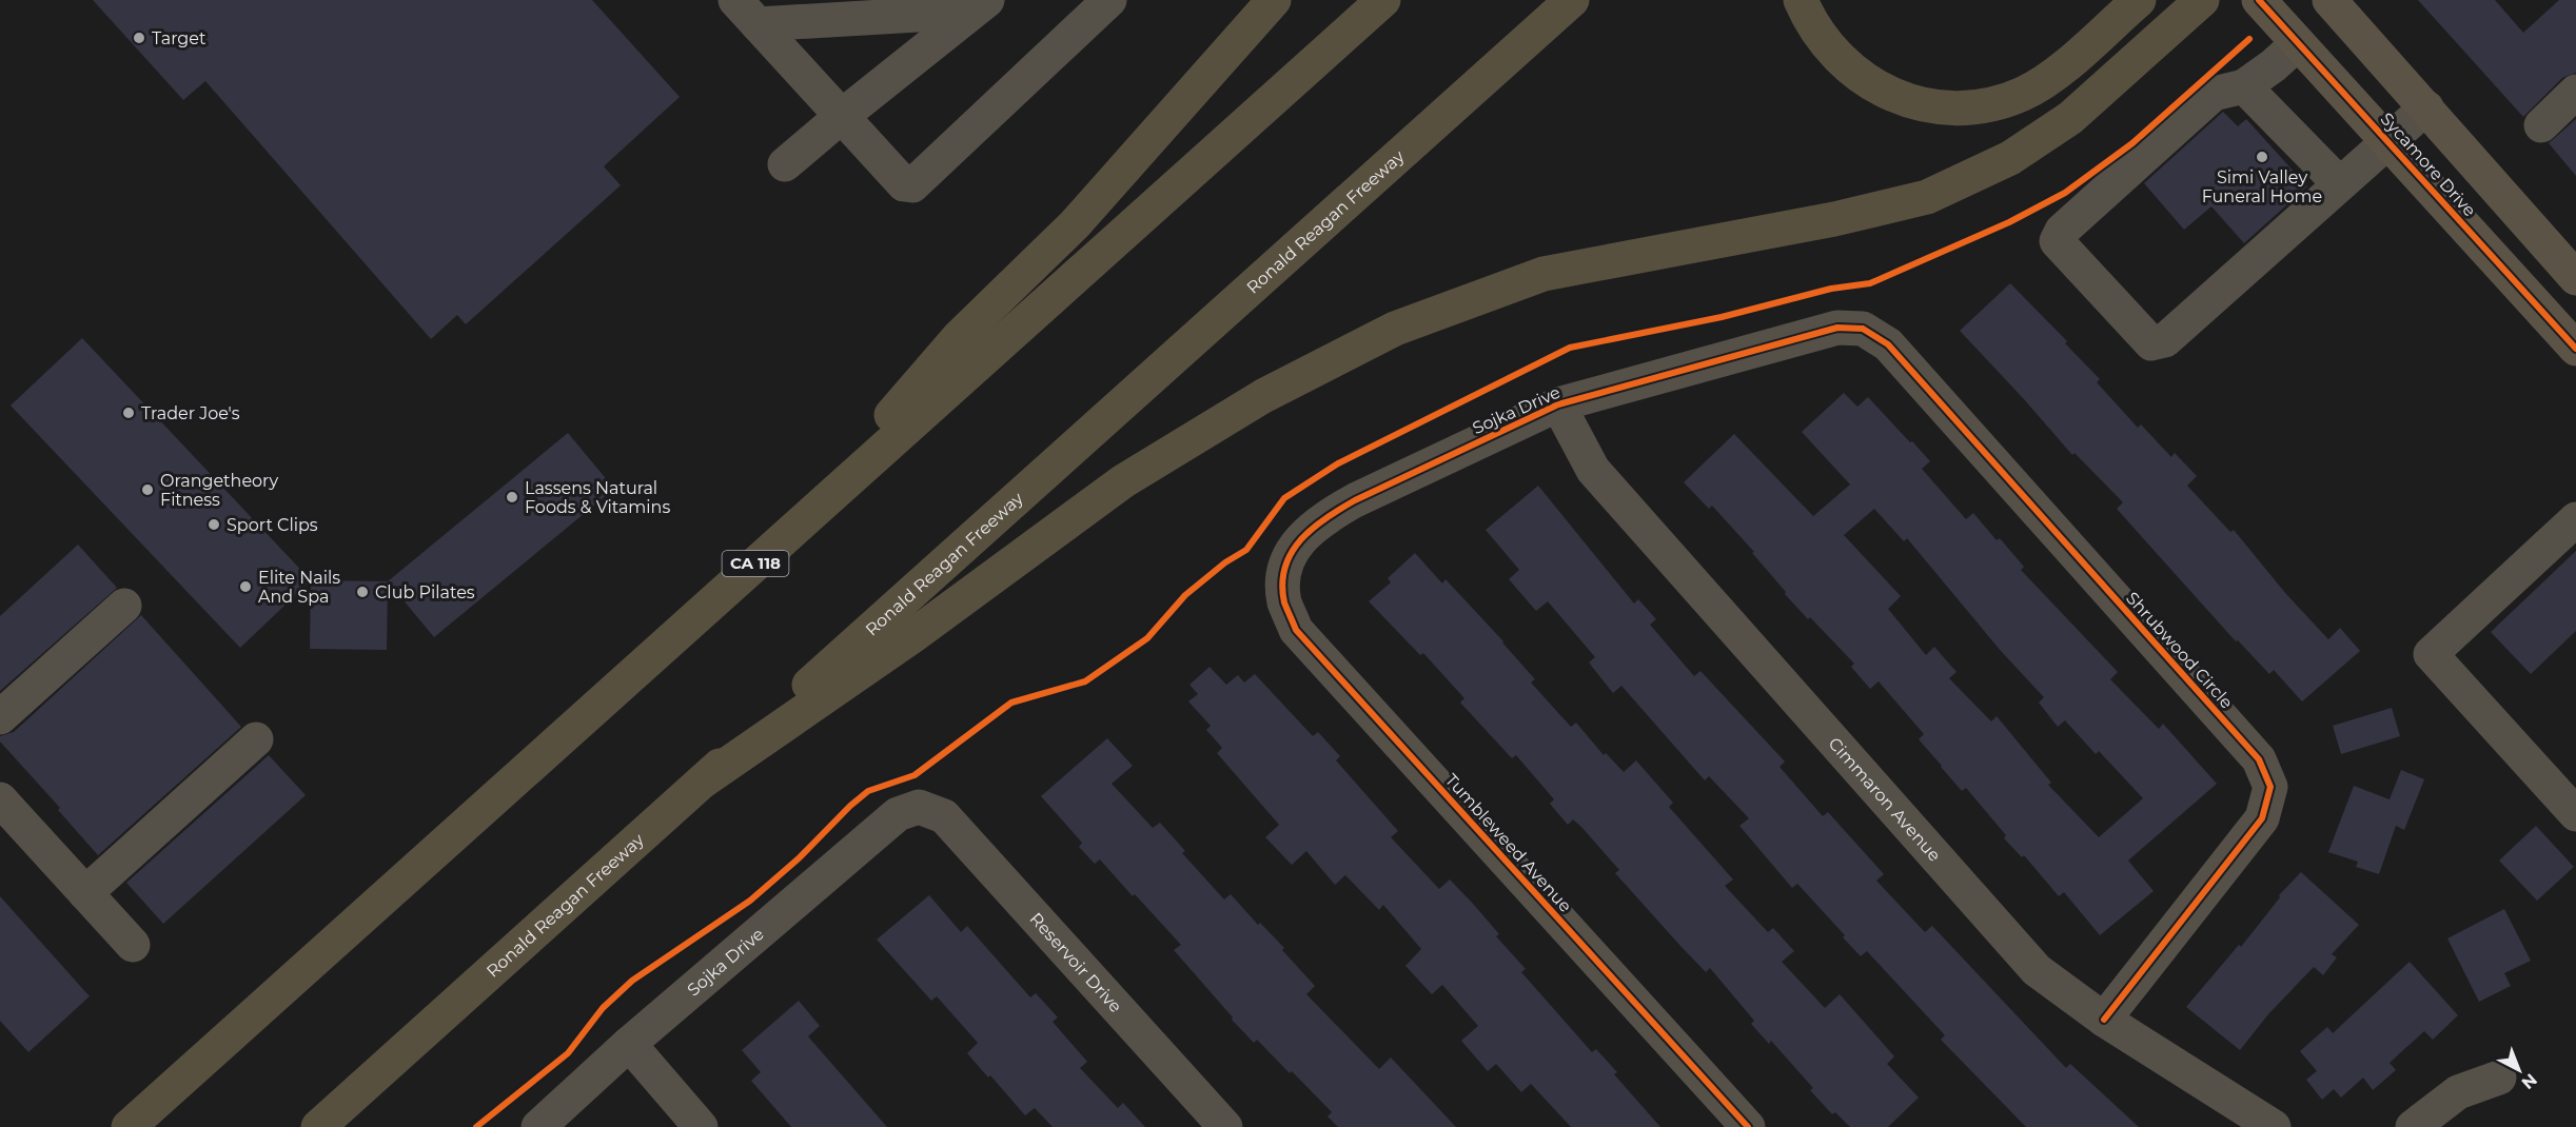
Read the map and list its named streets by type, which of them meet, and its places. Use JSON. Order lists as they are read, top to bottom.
{
  "streets": {
    "highway": ["Ronald Reagan Freeway", "CA 118"],
    "main road": ["Sycamore Drive"],
    "street": [
      "Sojka Drive",
      "Shrubwood Circle",
      "Cimmaron Avenue",
      "Tumbleweed Avenue",
      "Reservoir Drive"
    ]
  },
  "crossings": [
    ["Sojka Drive", "Shrubwood Circle"],
    ["Sojka Drive", "Cimmaron Avenue"],
    ["Sojka Drive", "Tumbleweed Avenue"],
    ["Sojka Drive", "Reservoir Drive"],
    ["Shrubwood Circle", "Cimmaron Avenue"]
  ],
  "places": [
    "Target",
    "Simi Valley Funeral Home",
    "Trader Joe's",
    "Orangetheory Fitness",
    "Lassens Natural Foods & Vitamins",
    "Sport Clips",
    "Elite Nails And Spa",
    "Club Pilates"
  ],
  "north": "bottom right"
}
